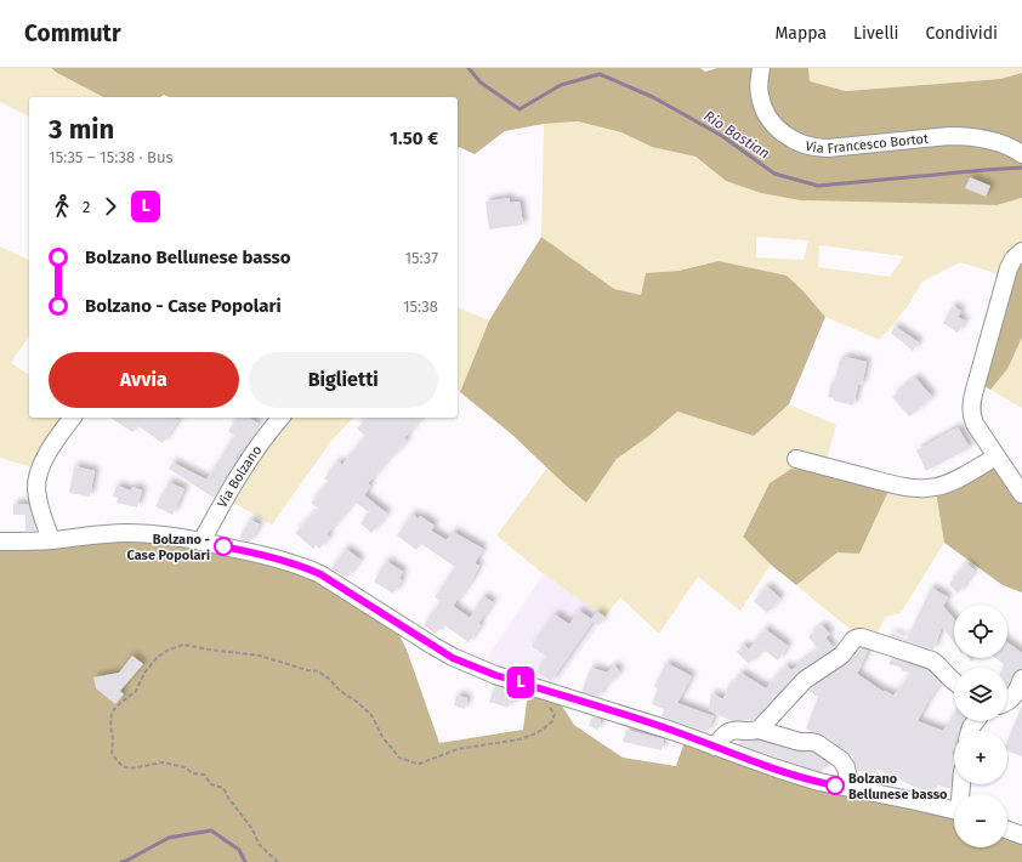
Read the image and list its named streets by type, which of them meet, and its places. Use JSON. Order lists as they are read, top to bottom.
{
  "streets": {
    "street": ["Via Francesco Bortot", "Via Bolzano"]
  },
  "water": ["Rio Bastian"],
  "places": ["Bolzano - Case Popolari", "Bolzano Bellunese basso"],
  "lines": ["bus line L"],
  "page": {
    "header": "Commutr",
    "nav": ["Mappa", "Livelli", "Condividi"],
    "on_map": "L",
    "heading": ["3 min", "15:35 – 15:38 · Bus", "1.50 €"],
    "legs": ["2", "L"],
    "list": [
      {
        "name": "Bolzano Bellunese basso",
        "value": "15:37"
      },
      {
        "name": "Bolzano - Case Popolari",
        "value": "15:38"
      }
    ],
    "buttons": ["Avvia", "Biglietti"],
    "map_buttons": ["+", "−"]
  }
}
